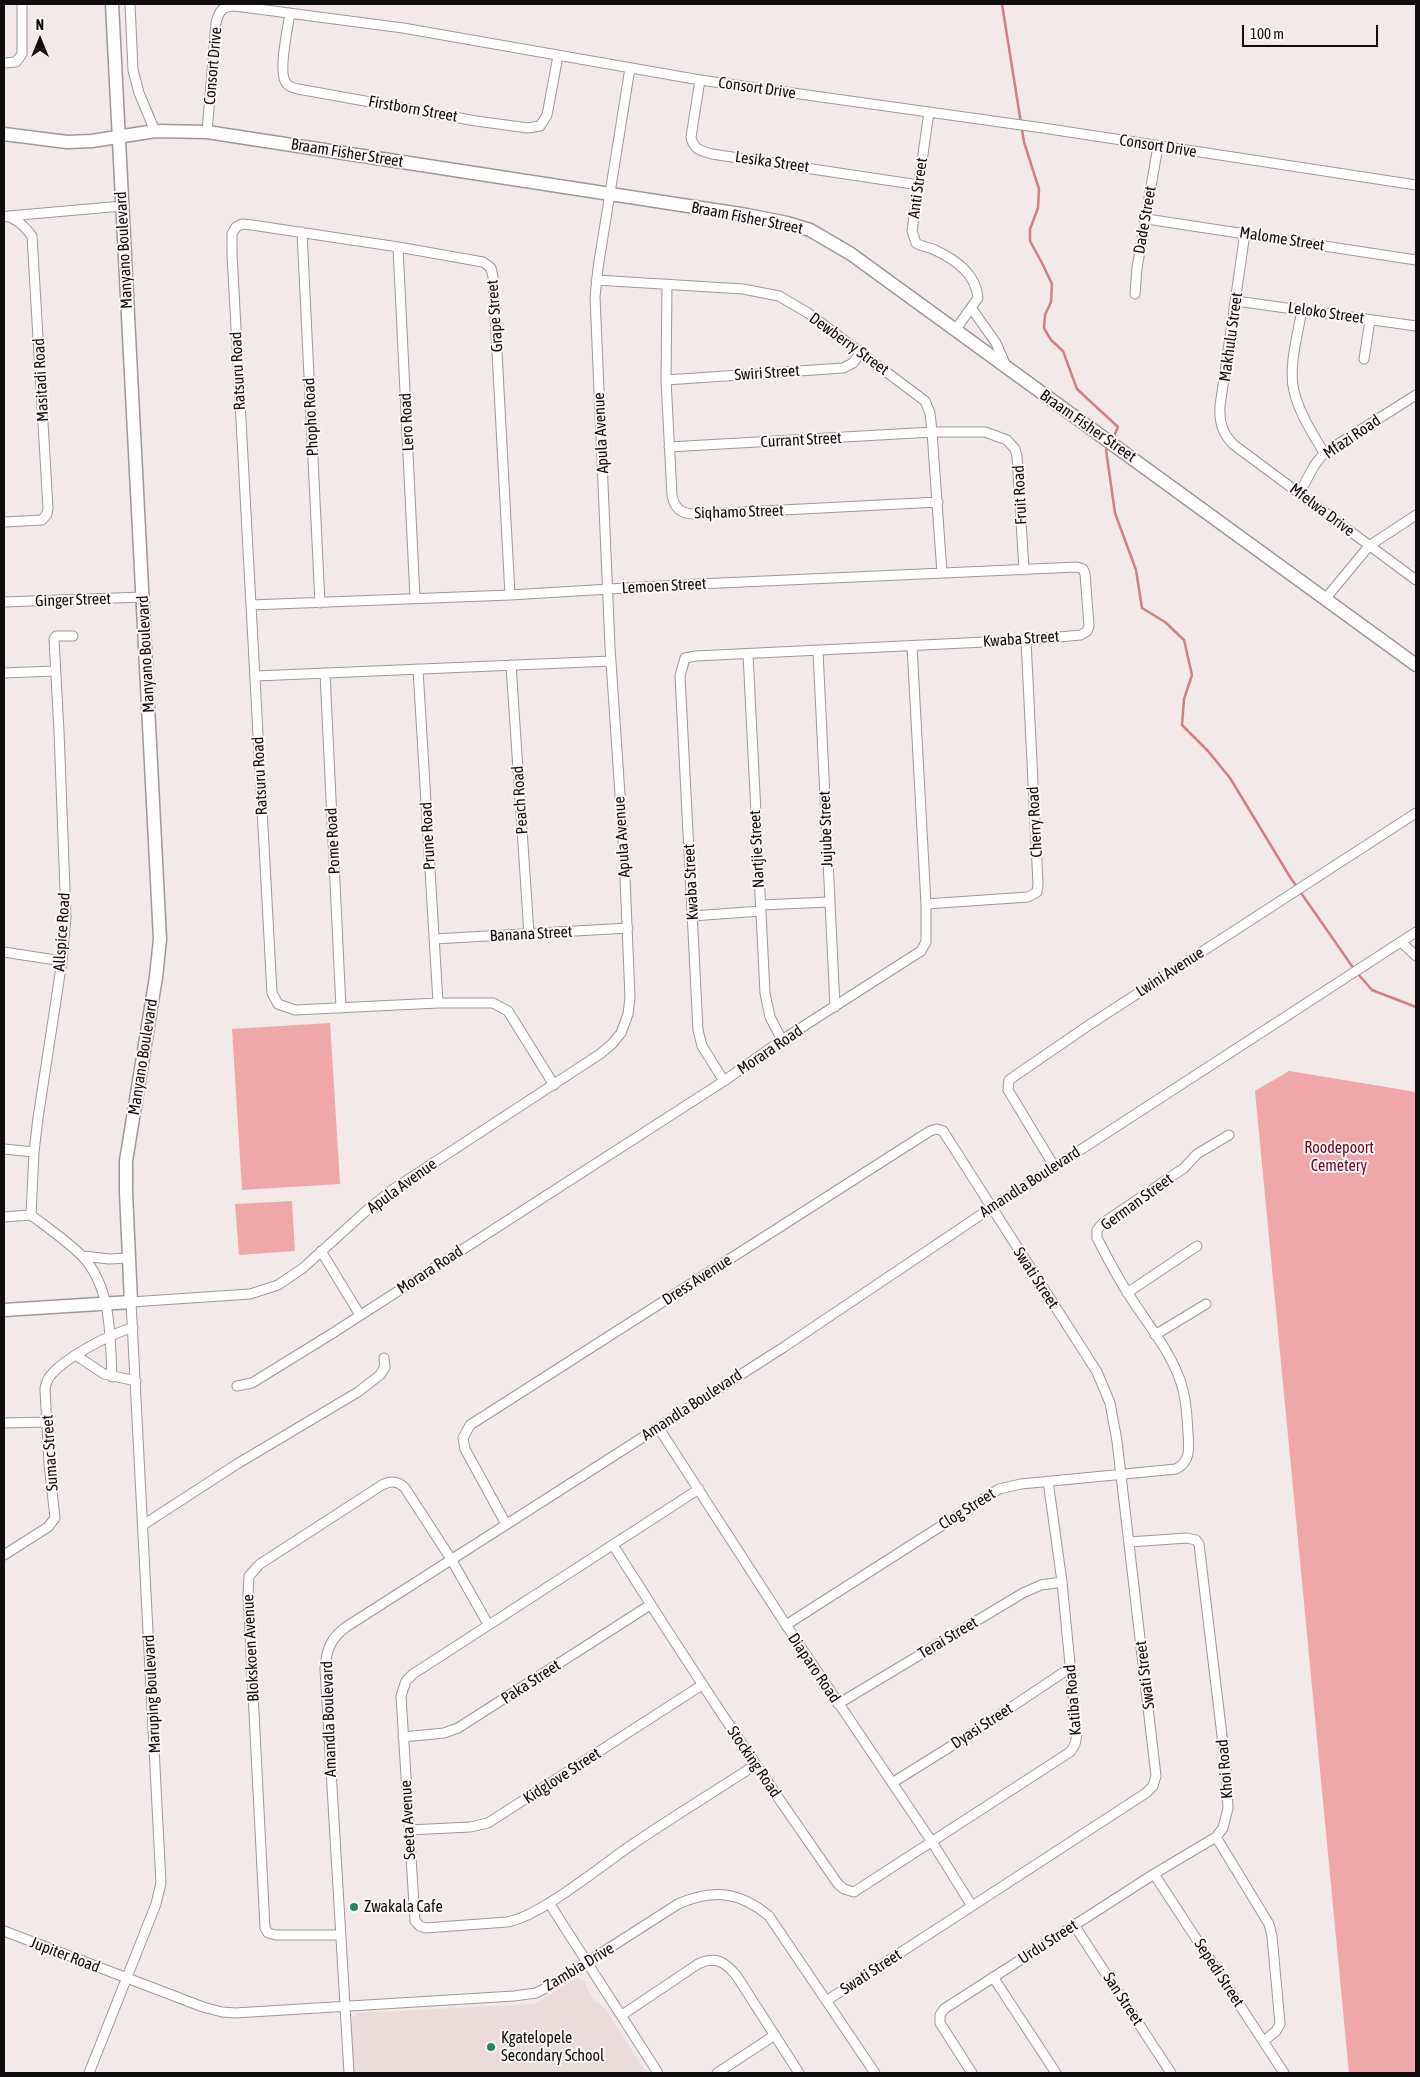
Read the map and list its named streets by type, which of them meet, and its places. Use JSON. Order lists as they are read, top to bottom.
{
  "streets": {
    "street": [
      "Consort Drive",
      "Firstborn Street",
      "Braam Fisher Street",
      "Lesika Street",
      "Anti Street",
      "Dade Street",
      "Malome Street",
      "Manyano Boulevard",
      "Leloko Street",
      "Grape Street",
      "Makhulu Street",
      "Dewberry Street",
      "Ratsuru Road",
      "Swiri Street",
      "Masitadi Road",
      "Phopho Road",
      "Lero Road",
      "Apula Avenue",
      "Mfazi Road",
      "Currant Street",
      "Fruit Road",
      "Mfelwa Drive",
      "Siqhamo Street",
      "Lemoen Street",
      "Ginger Street",
      "Kwaba Street",
      "Peach Road",
      "Cherry Road",
      "Jujube Street",
      "Prune Road",
      "Pome Road",
      "Nartjie Street",
      "Allspice Road",
      "Banana Street",
      "Lwini Avenue",
      "Morara Road",
      "Amandla Boulevard",
      "German Street",
      "Swati Street",
      "Dress Avenue",
      "Sumac Street",
      "Clog Street",
      "Terai Street",
      "Blokskoen Avenue",
      "Diaparo Road",
      "Paka Street",
      "Maruping Boulevard",
      "Katiba Road",
      "Dyasi Street",
      "Stocking Road",
      "Khoi Road",
      "Kidglove Street",
      "Seeta Avenue",
      "Urdu Street",
      "Jupiter Road",
      "Zambia Drive",
      "Sepedi Street",
      "San Street"
    ]
  },
  "crossings": [
    ["Consort Drive", "Firstborn Street"],
    ["Consort Drive", "Braam Fisher Street"],
    ["Consort Drive", "Lesika Street"],
    ["Consort Drive", "Anti Street"],
    ["Consort Drive", "Dade Street"],
    ["Consort Drive", "Apula Avenue"],
    ["Braam Fisher Street", "Manyano Boulevard"],
    ["Braam Fisher Street", "Apula Avenue"],
    ["Lesika Street", "Anti Street"],
    ["Dade Street", "Malome Street"],
    ["Malome Street", "Makhulu Street"],
    ["Manyano Boulevard", "Apula Avenue"],
    ["Manyano Boulevard", "Ginger Street"],
    ["Manyano Boulevard", "Maruping Boulevard"],
    ["Leloko Street", "Makhulu Street"],
    ["Grape Street", "Ratsuru Road"],
    ["Grape Street", "Phopho Road"],
    ["Grape Street", "Lero Road"],
    ["Grape Street", "Lemoen Street"],
    ["Makhulu Street", "Mfelwa Drive"],
    ["Dewberry Street", "Swiri Street"],
    ["Dewberry Street", "Apula Avenue"],
    ["Dewberry Street", "Currant Street"],
    ["Dewberry Street", "Fruit Road"],
    ["Dewberry Street", "Siqhamo Street"],
    ["Dewberry Street", "Lemoen Street"],
    ["Ratsuru Road", "Apula Avenue"],
    ["Ratsuru Road", "Lemoen Street"],
    ["Ratsuru Road", "Prune Road"],
    ["Ratsuru Road", "Pome Road"],
    ["Swiri Street", "Siqhamo Street"],
    ["Phopho Road", "Lemoen Street"],
    ["Lero Road", "Lemoen Street"],
    ["Apula Avenue", "Lemoen Street"],
    ["Apula Avenue", "Banana Street"],
    ["Apula Avenue", "Maruping Boulevard"],
    ["Mfazi Road", "Mfelwa Drive"],
    ["Currant Street", "Fruit Road"],
    ["Currant Street", "Siqhamo Street"],
    ["Fruit Road", "Lemoen Street"],
    ["Lemoen Street", "Kwaba Street"],
    ["Kwaba Street", "Cherry Road"],
    ["Kwaba Street", "Jujube Street"],
    ["Kwaba Street", "Nartjie Street"],
    ["Kwaba Street", "Morara Road"],
    ["Peach Road", "Banana Street"],
    ["Cherry Road", "Morara Road"],
    ["Jujube Street", "Morara Road"],
    ["Prune Road", "Banana Street"],
    ["Nartjie Street", "Morara Road"],
    ["Lwini Avenue", "Amandla Boulevard"],
    ["Amandla Boulevard", "Swati Street"],
    ["Amandla Boulevard", "Dress Avenue"],
    ["Amandla Boulevard", "Blokskoen Avenue"],
    ["Amandla Boulevard", "Diaparo Road"],
    ["Amandla Boulevard", "Zambia Drive"],
    ["German Street", "Clog Street"],
    ["Swati Street", "Dress Avenue"],
    ["Swati Street", "Clog Street"],
    ["Swati Street", "Diaparo Road"],
    ["Swati Street", "Khoi Road"],
    ["Swati Street", "Zambia Drive"],
    ["Clog Street", "Diaparo Road"],
    ["Clog Street", "Katiba Road"],
    ["Terai Street", "Diaparo Road"],
    ["Terai Street", "Katiba Road"],
    ["Blokskoen Avenue", "Seeta Avenue"],
    ["Diaparo Road", "Katiba Road"],
    ["Diaparo Road", "Dyasi Street"],
    ["Diaparo Road", "Stocking Road"],
    ["Diaparo Road", "Seeta Avenue"],
    ["Paka Street", "Stocking Road"],
    ["Paka Street", "Seeta Avenue"],
    ["Maruping Boulevard", "Jupiter Road"],
    ["Maruping Boulevard", "Zambia Drive"],
    ["Katiba Road", "Dyasi Street"],
    ["Katiba Road", "Stocking Road"],
    ["Stocking Road", "Kidglove Street"],
    ["Stocking Road", "Seeta Avenue"],
    ["Khoi Road", "Urdu Street"],
    ["Kidglove Street", "Seeta Avenue"],
    ["Urdu Street", "Sepedi Street"],
    ["Urdu Street", "San Street"],
    ["Jupiter Road", "Zambia Drive"]
  ],
  "parks": ["Roodepoort Cemetery"],
  "places": ["Zwakala Cafe", "Kgatelopele Secondary School"],
  "scale_bar": "100 m",
  "north": "top"
}
